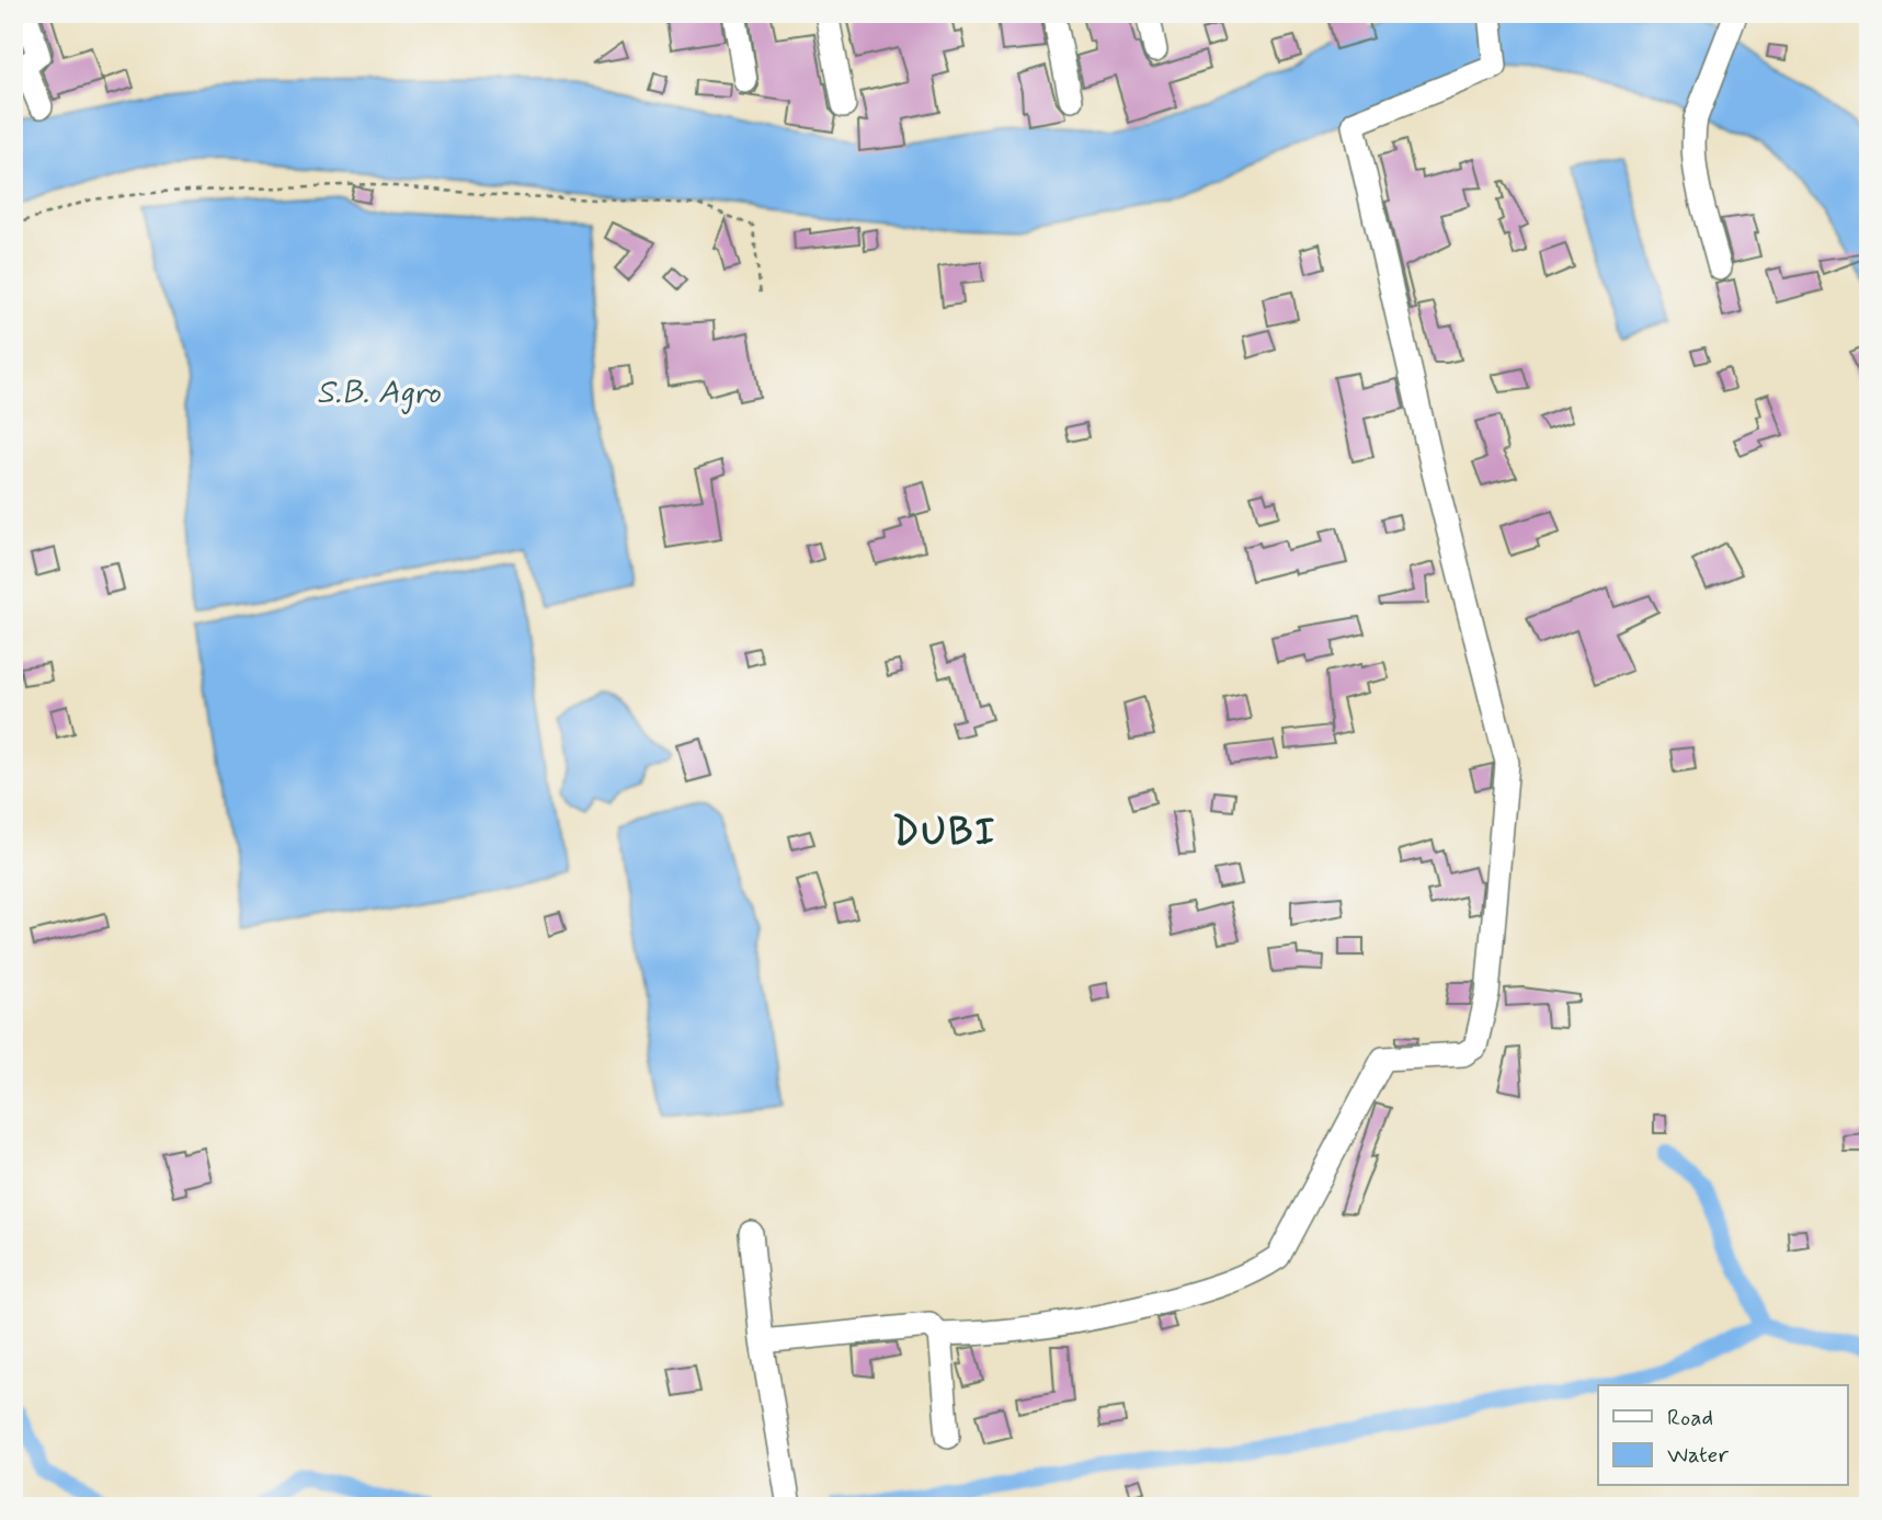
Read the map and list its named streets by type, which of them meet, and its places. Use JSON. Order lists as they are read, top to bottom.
{
  "districts": ["DUBI"],
  "water": ["S.B. Agro"],
  "legend": ["Road", "Water"]
}
